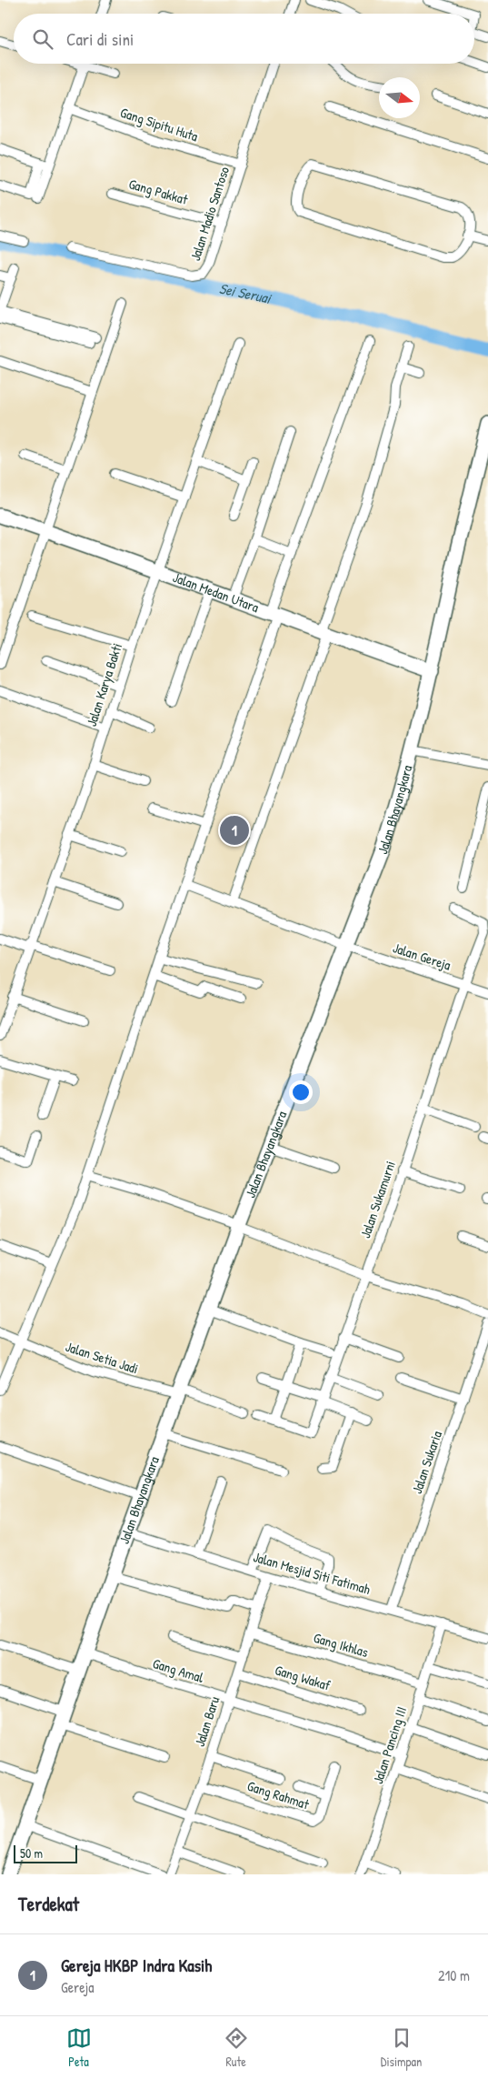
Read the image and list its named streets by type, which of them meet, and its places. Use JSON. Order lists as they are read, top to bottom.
{
  "streets": {
    "main road": ["Jalan Medan Utara", "Jalan Bhayangkara"],
    "street": [
      "Gang Sipitu Huta",
      "Gang Pakkat",
      "Jalan Madio Santoso",
      "Jalan Karya Bakti",
      "Jalan Gereja",
      "Jalan Sukamurni",
      "Jalan Setia Jadi",
      "Jalan Sukaria",
      "Jalan Mesjid Siti Fatimah",
      "Gang Ikhlas",
      "Gang Amal",
      "Gang Wakaf",
      "Jalan Baru",
      "Jalan Pancing III",
      "Gang Rahmat"
    ]
  },
  "crossings": [
    ["Gang Sipitu Huta", "Jalan Madio Santoso"],
    ["Gang Pakkat", "Jalan Madio Santoso"],
    ["Jalan Medan Utara", "Jalan Karya Bakti"],
    ["Jalan Medan Utara", "Jalan Bhayangkara"],
    ["Jalan Bhayangkara", "Jalan Gereja"],
    ["Jalan Bhayangkara", "Jalan Setia Jadi"],
    ["Jalan Bhayangkara", "Jalan Mesjid Siti Fatimah"],
    ["Jalan Bhayangkara", "Gang Amal"],
    ["Jalan Gereja", "Jalan Sukamurni"],
    ["Jalan Sukaria", "Jalan Mesjid Siti Fatimah"],
    ["Jalan Mesjid Siti Fatimah", "Jalan Baru"],
    ["Jalan Mesjid Siti Fatimah", "Jalan Pancing III"],
    ["Gang Ikhlas", "Jalan Baru"],
    ["Gang Ikhlas", "Jalan Pancing III"],
    ["Gang Amal", "Jalan Baru"],
    ["Gang Amal", "Jalan Pancing III"],
    ["Gang Wakaf", "Jalan Baru"],
    ["Jalan Baru", "Gang Rahmat"]
  ],
  "water": ["Sei Seruai"],
  "scale_bar": "50 m",
  "north": "right",
  "page": {
    "search": "Cari di sini",
    "pins": "1",
    "scale": "50 m",
    "heading": "Terdekat",
    "list": [
      {
        "mark": "1",
        "name": "Gereja HKBP Indra Kasih",
        "note": "Gereja",
        "value": "210 m"
      }
    ],
    "nav": ["Peta", "Rute", "Disimpan"]
  }
}
